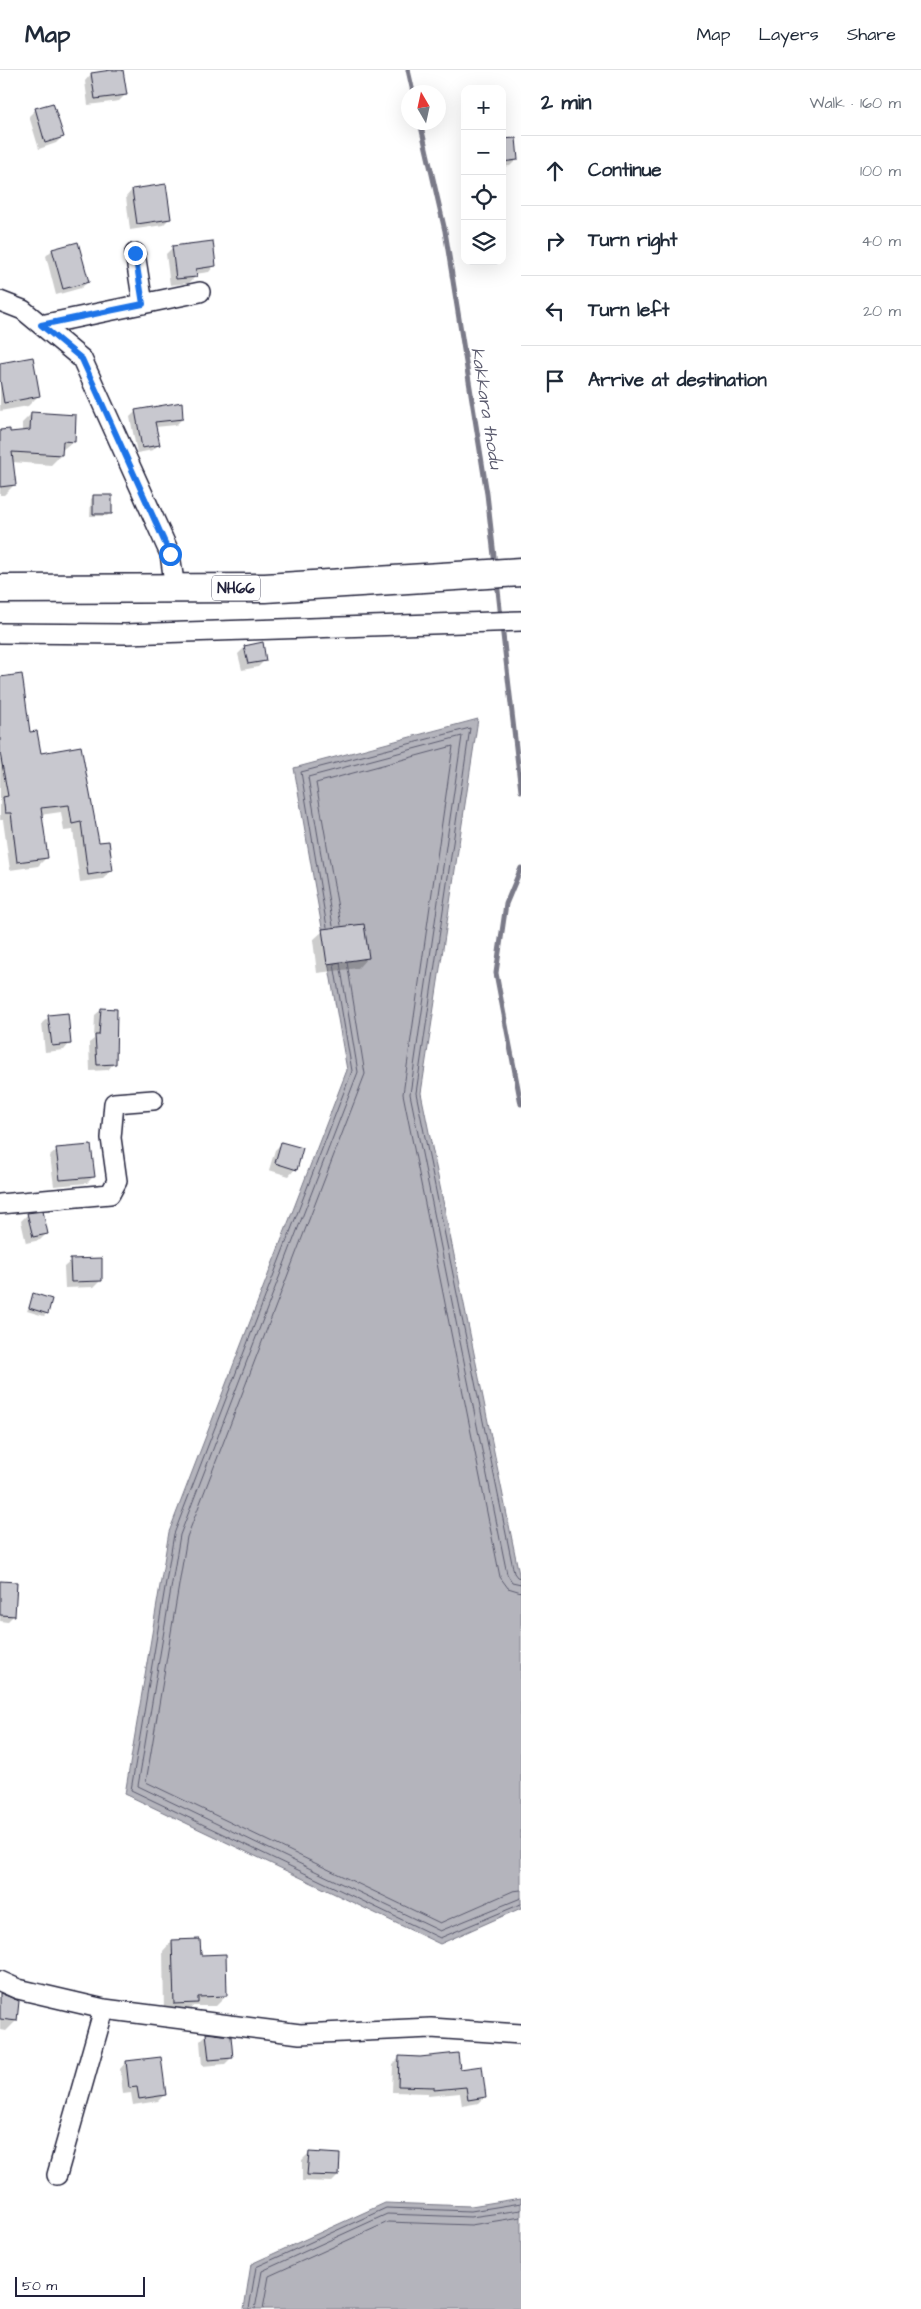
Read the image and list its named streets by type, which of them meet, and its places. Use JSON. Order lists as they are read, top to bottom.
{
  "streets": {
    "highway": ["NH66"]
  },
  "water": ["kakkara thodu"],
  "scale_bar": "50 m",
  "north": "top",
  "page": {
    "header": "Map",
    "nav": ["Map", "Layers", "Share"],
    "heading": ["2 min", "Walk · 160 m"],
    "map_buttons": ["+", "−"],
    "list": [
      ["Continue", "100 m"],
      ["Turn right", "40 m"],
      ["Turn left", "20 m"],
      "Arrive at destination"
    ],
    "scale": "50 m"
  }
}
